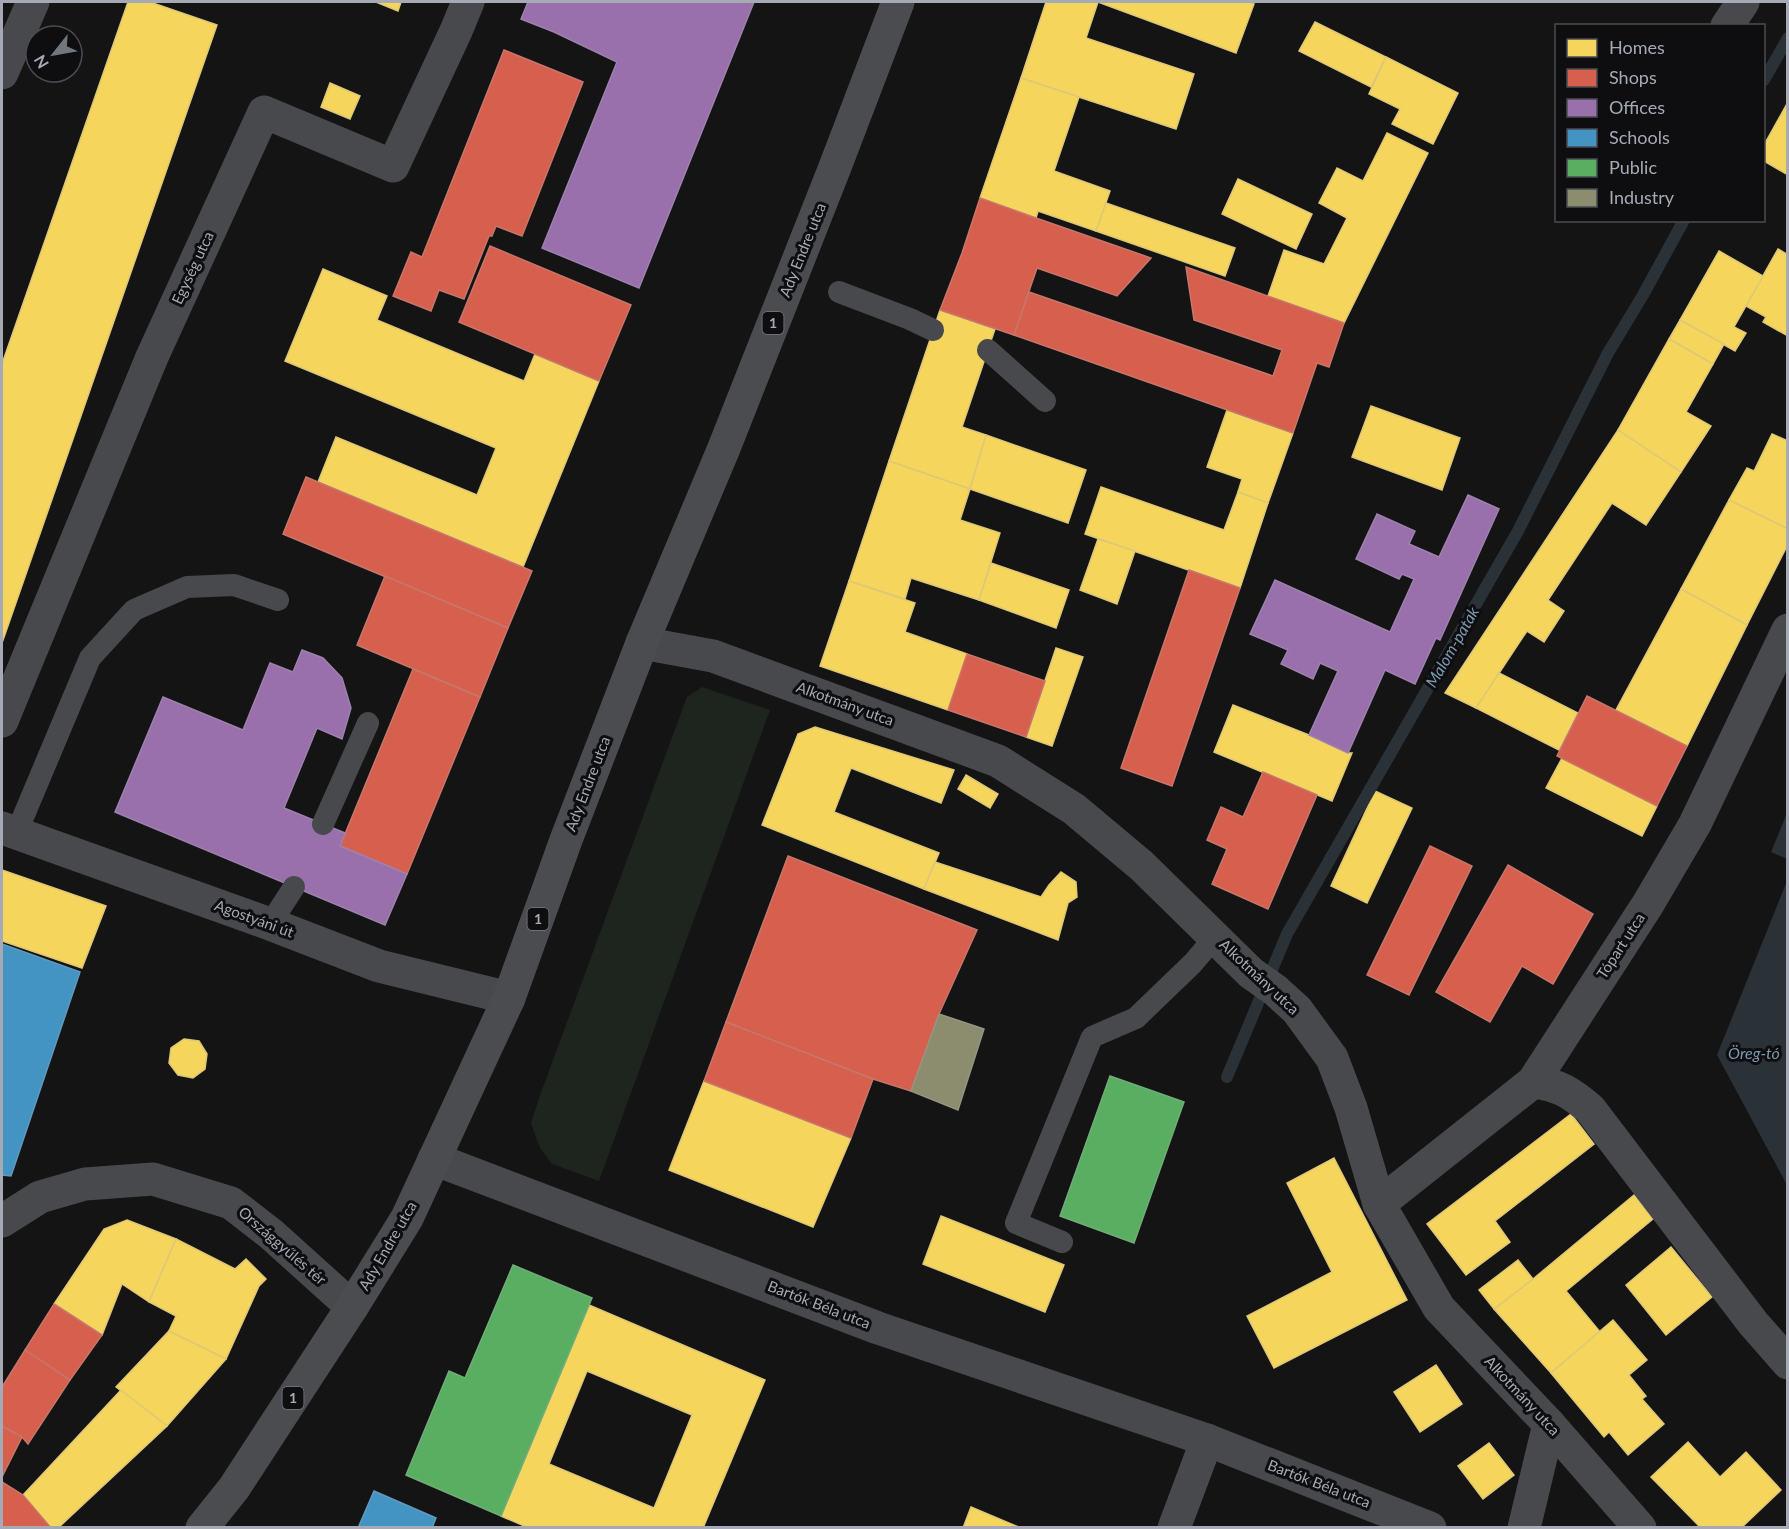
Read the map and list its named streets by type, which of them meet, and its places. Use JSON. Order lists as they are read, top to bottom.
{
  "streets": {
    "main road": ["Ady Endre utca", "1"],
    "street": [
      "Egység utca",
      "Alkotmány utca",
      "Agostyáni út",
      "Tópart utca",
      "Országgyűlés tér",
      "Bartók Béla utca"
    ]
  },
  "crossings": [
    ["Ady Endre utca", "Alkotmány utca"],
    ["Ady Endre utca", "Agostyáni út"],
    ["Ady Endre utca", "Országgyűlés tér"],
    ["Ady Endre utca", "Bartók Béla utca"],
    ["Alkotmány utca", "Tópart utca"]
  ],
  "water": ["Malom-patak", "Öreg-tó"],
  "legend": [
    "Homes",
    "Shops",
    "Offices",
    "Schools",
    "Public",
    "Industry"
  ],
  "north": "bottom left"
}
